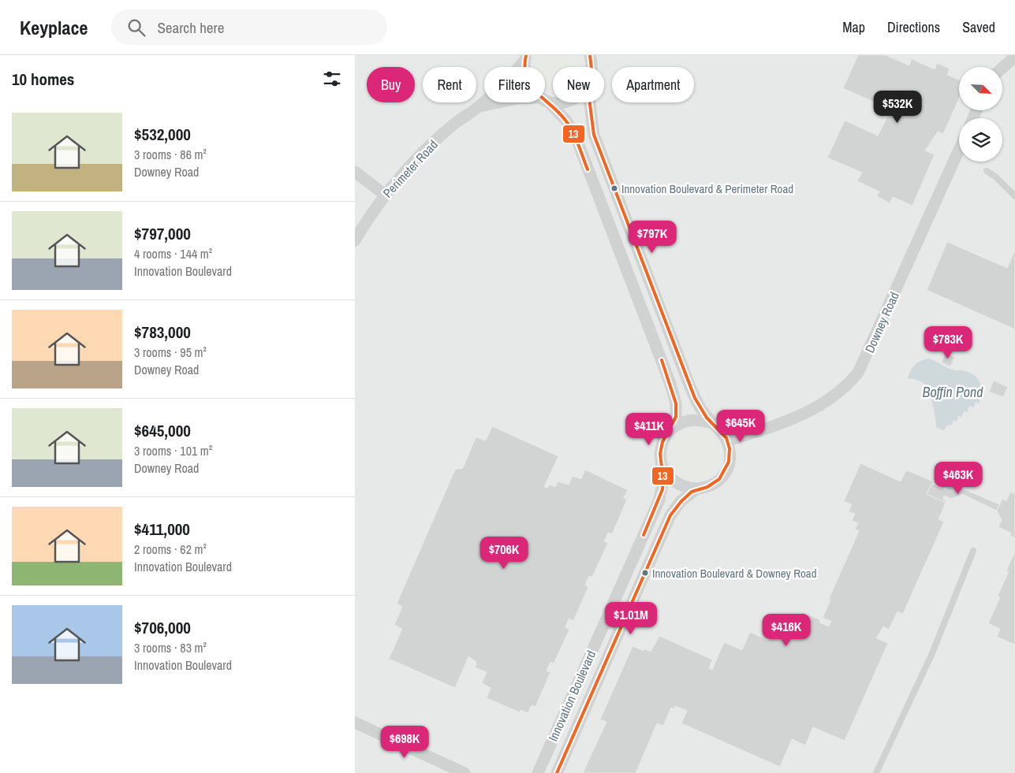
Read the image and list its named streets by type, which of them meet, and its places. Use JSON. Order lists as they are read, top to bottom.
{
  "streets": {
    "street": ["Perimeter Road", "Downey Road", "Innovation Boulevard"]
  },
  "crossings": [
    ["Downey Road", "Innovation Boulevard"]
  ],
  "water": ["Boffin Pond"],
  "places": ["Innovation Boulevard & Perimeter Road", "Innovation Boulevard & Downey Road"],
  "lines": ["transit line 13"],
  "north": "bottom right",
  "page": {
    "header": "Keyplace",
    "search": "Search here",
    "nav": ["Map", "Directions", "Saved"],
    "heading": "10 homes",
    "chip": [
      "Buy",
      "Rent",
      "Filters",
      "New",
      "Apartment"
    ],
    "price": [
      "$532K",
      "$797K",
      "$783K",
      "$645K",
      "$411K",
      "$463K",
      "$706K",
      "$1.01M",
      "$416K",
      "$698K"
    ],
    "list": [
      {
        "name": "$532,000",
        "note": "3 rooms · 86 m² · Downey Road"
      },
      {
        "name": "$797,000",
        "note": "4 rooms · 144 m² · Innovation Boulevard"
      },
      {
        "name": "$783,000",
        "note": "3 rooms · 95 m² · Downey Road"
      },
      {
        "name": "$645,000",
        "note": "3 rooms · 101 m² · Downey Road"
      },
      {
        "name": "$411,000",
        "note": "2 rooms · 62 m² · Innovation Boulevard"
      },
      {
        "name": "$706,000",
        "note": "3 rooms · 83 m² · Innovation Boulevard"
      }
    ]
  }
}
